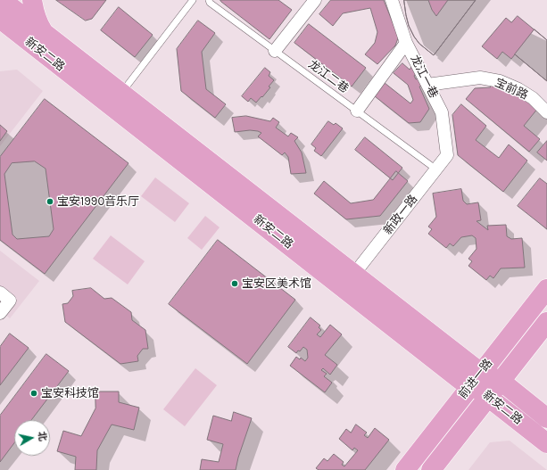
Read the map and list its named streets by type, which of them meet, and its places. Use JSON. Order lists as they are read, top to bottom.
{
  "streets": {
    "main road": ["新安二路", "前进一路"],
    "street": ["龙江一巷", "宝前路", "新政一路"],
    "lane": ["龙江二巷"]
  },
  "crossings": [
    ["新安二路", "新政一路"],
    ["新安二路", "前进一路"],
    ["龙江二巷", "新政一路"],
    ["龙江一巷", "宝前路"],
    ["龙江一巷", "新政一路"]
  ],
  "places": ["宝安1990音乐厅", "宝安区美术馆", "宝安科技馆"],
  "north": "right"
}
